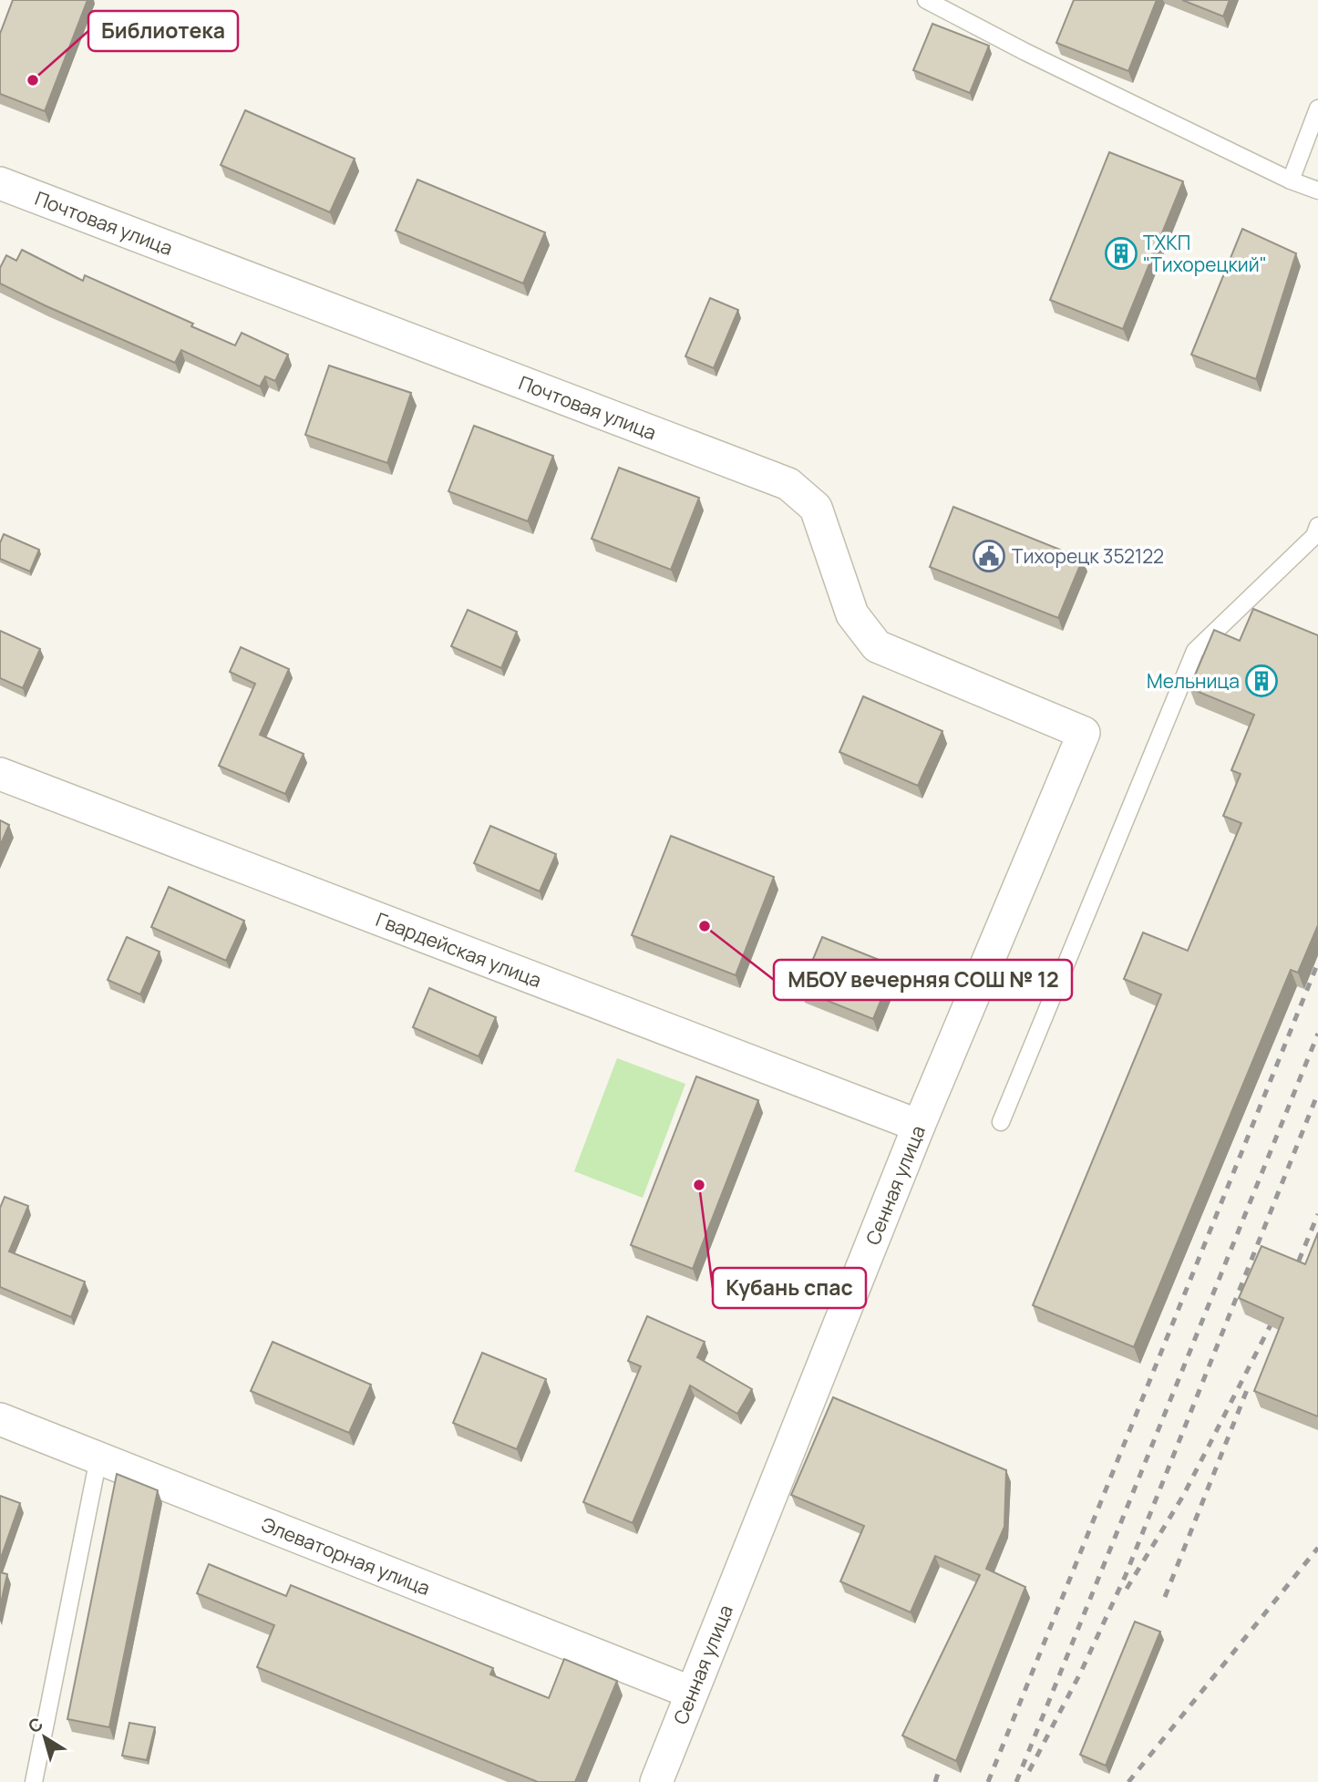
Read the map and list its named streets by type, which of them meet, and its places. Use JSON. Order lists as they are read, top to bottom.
{
  "streets": {
    "street": [
      "Почтовая улица",
      "Гвардейская улица",
      "Сенная улица",
      "Элеваторная улица"
    ]
  },
  "crossings": [
    ["Почтовая улица", "Сенная улица"],
    ["Гвардейская улица", "Сенная улица"],
    ["Сенная улица", "Элеваторная улица"]
  ],
  "places": {
    "other": ["Библиотека", "МБОУ вечерняя СОШ № 12", "Кубань спас"],
    "building": ["ТХКП \"Тихорецкий\"", "Мельница"],
    "public building": ["Тихорецк 352122"]
  },
  "north": "top left"
}
